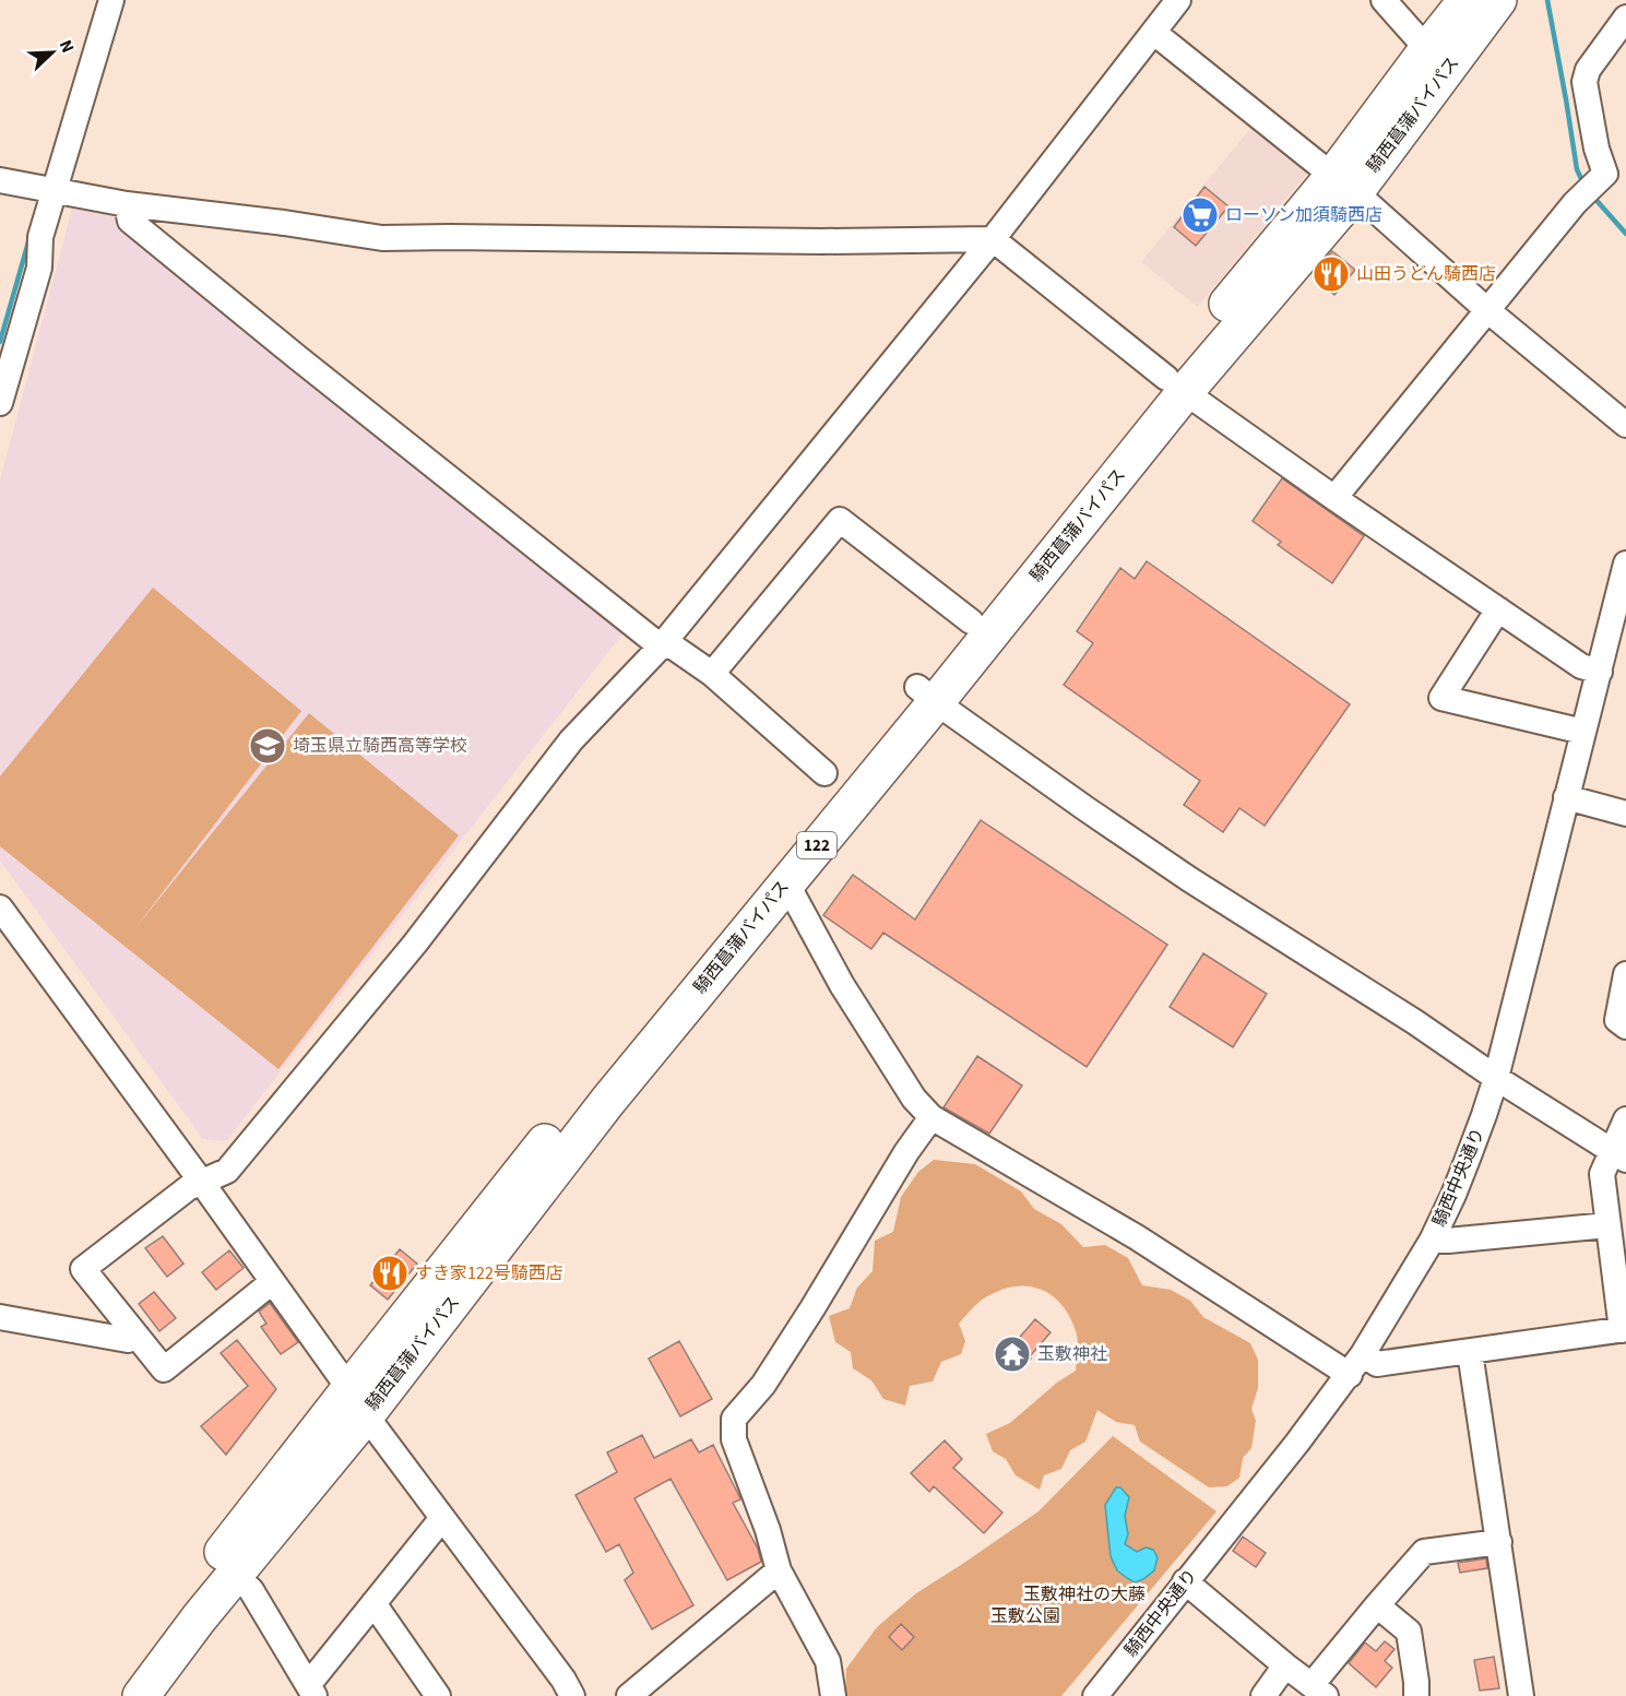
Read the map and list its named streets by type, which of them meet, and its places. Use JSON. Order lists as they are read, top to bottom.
{
  "streets": {
    "highway": ["騎西菖蒲バイパス", "122"],
    "street": ["騎西中央通り"]
  },
  "parks": ["玉敷神社の大藤", "玉敷公園"],
  "places": {
    "supermarket": ["ローソン加須騎西店"],
    "restaurant": ["山田うどん騎西店", "すき家122号騎西店"],
    "school or university": ["埼玉県立騎西高等学校"],
    "temple": ["玉敷神社"]
  },
  "north": "top right"
}
